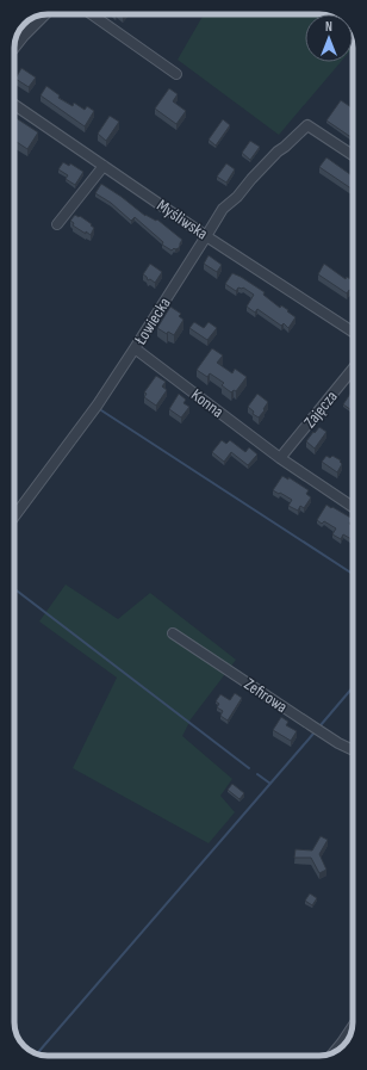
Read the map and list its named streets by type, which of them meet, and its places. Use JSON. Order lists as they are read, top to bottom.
{
  "streets": {
    "street": [
      "Myśliwska",
      "Łowiecka",
      "Konna",
      "Zajęcza",
      "Zefirowa"
    ]
  },
  "crossings": [
    ["Myśliwska", "Łowiecka"],
    ["Łowiecka", "Konna"],
    ["Konna", "Zajęcza"]
  ],
  "north": "top"
}
